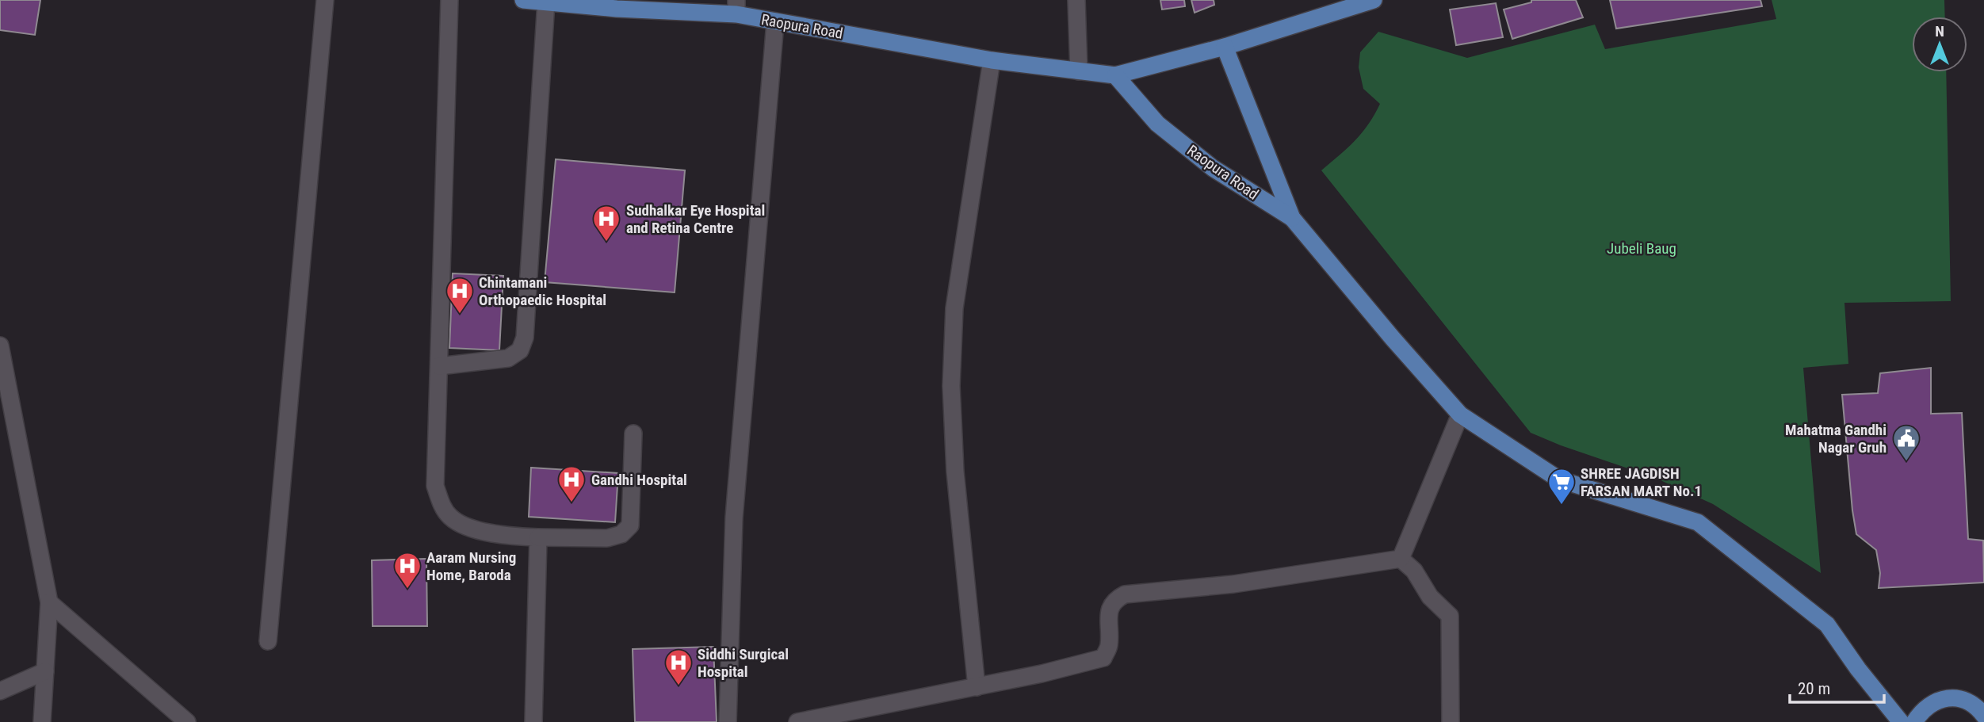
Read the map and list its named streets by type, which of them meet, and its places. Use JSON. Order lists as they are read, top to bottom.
{
  "streets": {
    "main road": ["Raopura Road"]
  },
  "parks": ["Jubeli Baug"],
  "places": {
    "hospital": [
      "Sudhalkar Eye Hospital and Retina Centre",
      "Chintamani Orthopaedic Hospital",
      "Gandhi Hospital",
      "Aaram Nursing Home, Baroda",
      "Siddhi Surgical Hospital"
    ],
    "public building": ["Mahatma Gandhi Nagar Gruh"],
    "supermarket": ["SHREE JAGDISH FARSAN MART No.1"]
  },
  "scale_bar": "20 m",
  "north": "top"
}
